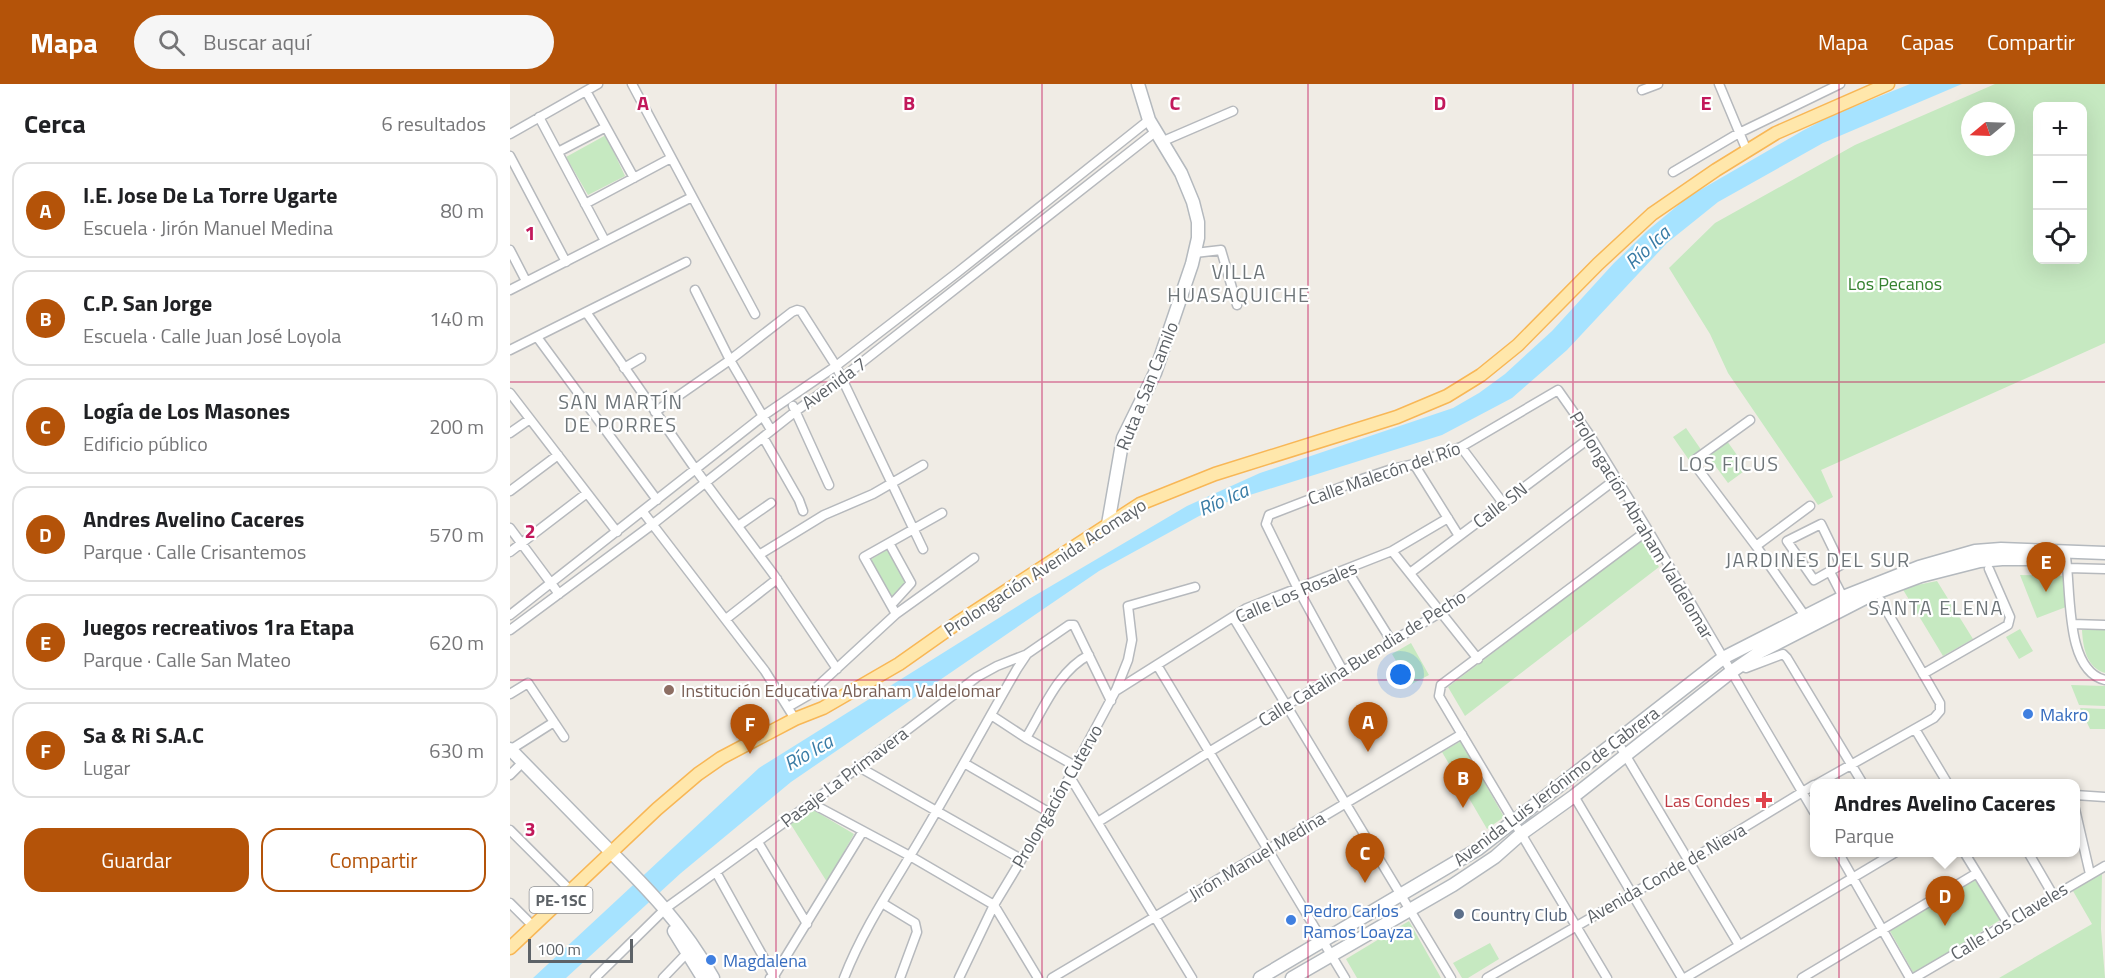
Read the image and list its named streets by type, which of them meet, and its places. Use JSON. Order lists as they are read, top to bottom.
{
  "streets": {
    "main road": ["Prolongación Avenida Acomayo", "PE-1SC"],
    "street": [
      "Avenida 7",
      "Ruta a San Camilo",
      "Calle Malecón del Río",
      "Calle SN",
      "Prolongación Abraham Valdelomar",
      "Calle Los Rosales",
      "Calle Catalina Buendia de Pecho",
      "Pasaje La Primavera",
      "Avenida Luis Jerónimo de Cabrera",
      "Prolongación Cutervo",
      "Jirón Manuel Medina",
      "Avenida Conde de Nieva",
      "Calle Los Claveles"
    ]
  },
  "crossings": [
    ["Avenida 7", "Ruta a San Camilo"],
    ["Ruta a San Camilo", "Prolongación Avenida Acomayo"],
    ["Calle Malecón del Río", "Prolongación Abraham Valdelomar"],
    ["Calle Malecón del Río", "Calle Los Rosales"],
    ["Calle SN", "Prolongación Abraham Valdelomar"],
    ["Prolongación Abraham Valdelomar", "Calle Catalina Buendia de Pecho"],
    ["Prolongación Abraham Valdelomar", "Avenida Luis Jerónimo de Cabrera"],
    ["Prolongación Abraham Valdelomar", "Avenida Conde de Nieva"],
    ["Calle Los Rosales", "Prolongación Cutervo"]
  ],
  "districts": [
    "VILLA HUASAQUICHE",
    "SAN MARTÍN DE PORRES",
    "LOS FICUS",
    "JARDINES DEL SUR",
    "SANTA ELENA"
  ],
  "water": ["Río Ica"],
  "parks": ["Los Pecanos"],
  "places": {
    "other": [
      "Institución Educativa Abraham Valdelomar",
      "Makro",
      "Country Club",
      "Pedro Carlos Ramos Loayza",
      "Magdalena"
    ],
    "health": ["Las Condes"]
  },
  "scale_bar": "100 m",
  "north": "left",
  "page": {
    "header": "Mapa",
    "search": "Buscar aquí",
    "nav": ["Mapa", "Capas", "Compartir"],
    "heading": ["Cerca", "6 resultados"],
    "map_buttons": ["+", "−"],
    "list": [
      {
        "mark": "A",
        "name": "I.E. Jose De La Torre Ugarte",
        "note": "Escuela · Jirón Manuel Medina",
        "value": "80 m"
      },
      {
        "mark": "B",
        "name": "C.P. San Jorge",
        "note": "Escuela · Calle Juan José Loyola",
        "value": "140 m"
      },
      {
        "mark": "C",
        "name": "Logía de Los Masones",
        "note": "Edificio público",
        "value": "200 m"
      },
      {
        "mark": "D",
        "name": "Andres Avelino Caceres",
        "note": "Parque · Calle Crisantemos",
        "value": "570 m"
      },
      {
        "mark": "E",
        "name": "Juegos recreativos 1ra Etapa",
        "note": "Parque · Calle San Mateo",
        "value": "620 m"
      },
      {
        "mark": "F",
        "name": "Sa & Ri S.A.C",
        "note": "Lugar",
        "value": "630 m"
      }
    ],
    "pins": [
      "E",
      "A",
      "F",
      "B",
      "C",
      "D"
    ],
    "popup": ["Andres Avelino Caceres", "Parque"],
    "buttons": ["Guardar", "Compartir"],
    "scale": "100 m"
  },
  "grid": {
    "columns": [
      "A",
      "B",
      "C",
      "D",
      "E"
    ],
    "rows": ["1", "2", "3"]
  }
}
